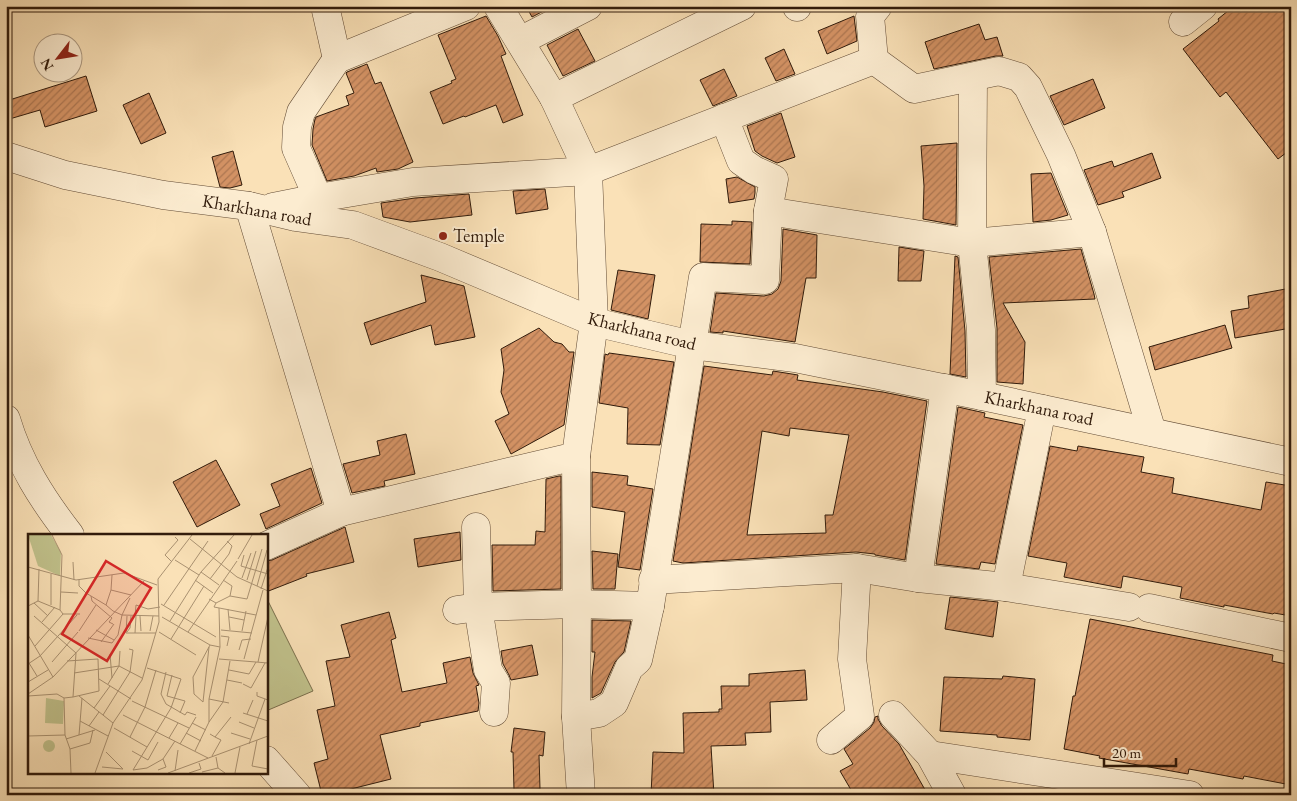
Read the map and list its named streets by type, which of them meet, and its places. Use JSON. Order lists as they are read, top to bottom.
{
  "streets": {
    "street": ["Kharkhana road"]
  },
  "places": ["Temple"],
  "scale_bar": "20 m",
  "north": "bottom left"
}
